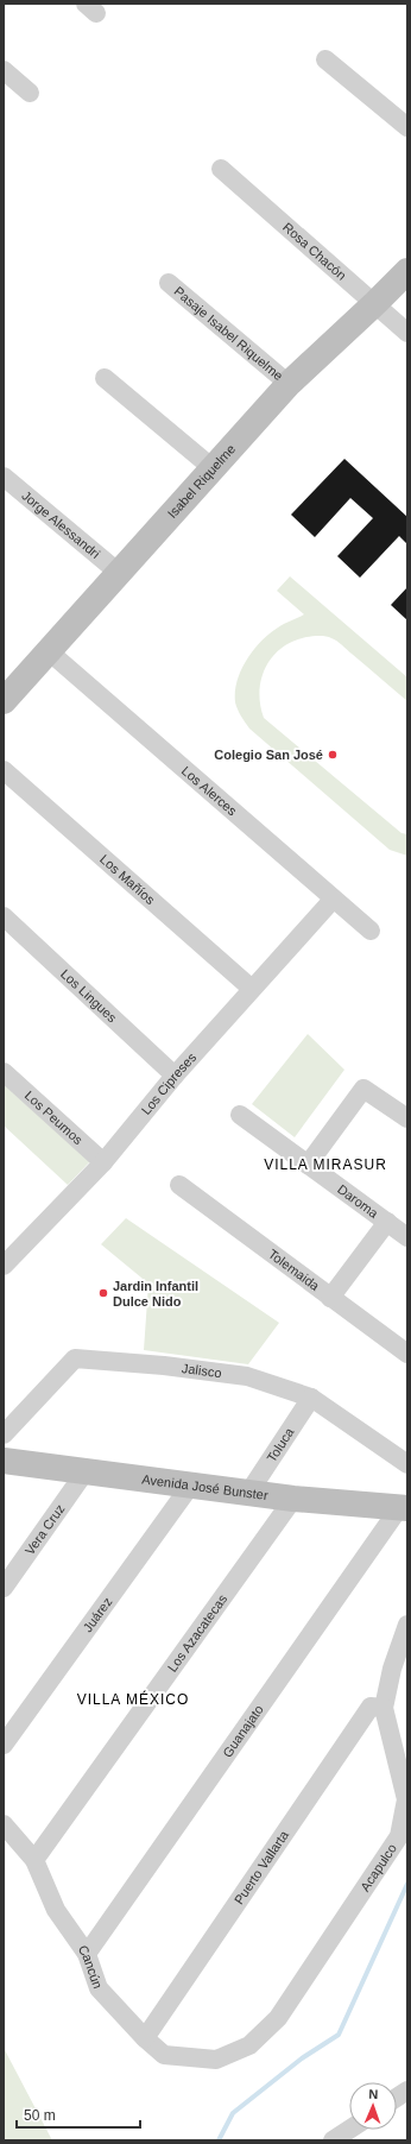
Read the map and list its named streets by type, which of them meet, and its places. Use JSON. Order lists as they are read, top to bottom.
{
  "streets": {
    "street": [
      "Rosa Chacón",
      "Pasaje Isabel Riquelme",
      "Isabel Riquelme",
      "Jorge Alessandri",
      "Los Alerces",
      "Los Mañíos",
      "Los Lingues",
      "Los Cipreses",
      "Los Peumos",
      "Daroma",
      "Tolemaida",
      "Jalisco",
      "Toluca",
      "Avenida José Bunster",
      "Vera Cruz",
      "Juárez",
      "Los Azacatecas",
      "Guanajato",
      "Puerto Vallarta",
      "Acapulco",
      "Cancún"
    ]
  },
  "crossings": [
    ["Rosa Chacón", "Isabel Riquelme"],
    ["Pasaje Isabel Riquelme", "Isabel Riquelme"],
    ["Isabel Riquelme", "Jorge Alessandri"],
    ["Isabel Riquelme", "Los Alerces"],
    ["Los Alerces", "Los Cipreses"],
    ["Los Mañíos", "Los Cipreses"],
    ["Los Lingues", "Los Cipreses"],
    ["Los Cipreses", "Los Peumos"],
    ["Jalisco", "Toluca"],
    ["Toluca", "Avenida José Bunster"],
    ["Avenida José Bunster", "Vera Cruz"],
    ["Avenida José Bunster", "Juárez"],
    ["Avenida José Bunster", "Los Azacatecas"],
    ["Avenida José Bunster", "Guanajato"],
    ["Los Azacatecas", "Cancún"],
    ["Guanajato", "Cancún"],
    ["Puerto Vallarta", "Acapulco"],
    ["Puerto Vallarta", "Cancún"],
    ["Acapulco", "Cancún"]
  ],
  "districts": ["VILLA MIRASUR", "VILLA MÉXICO"],
  "places": ["Colegio San José", "Jardin Infantil Dulce Nido"],
  "scale_bar": "50 m",
  "north": "top"
}
